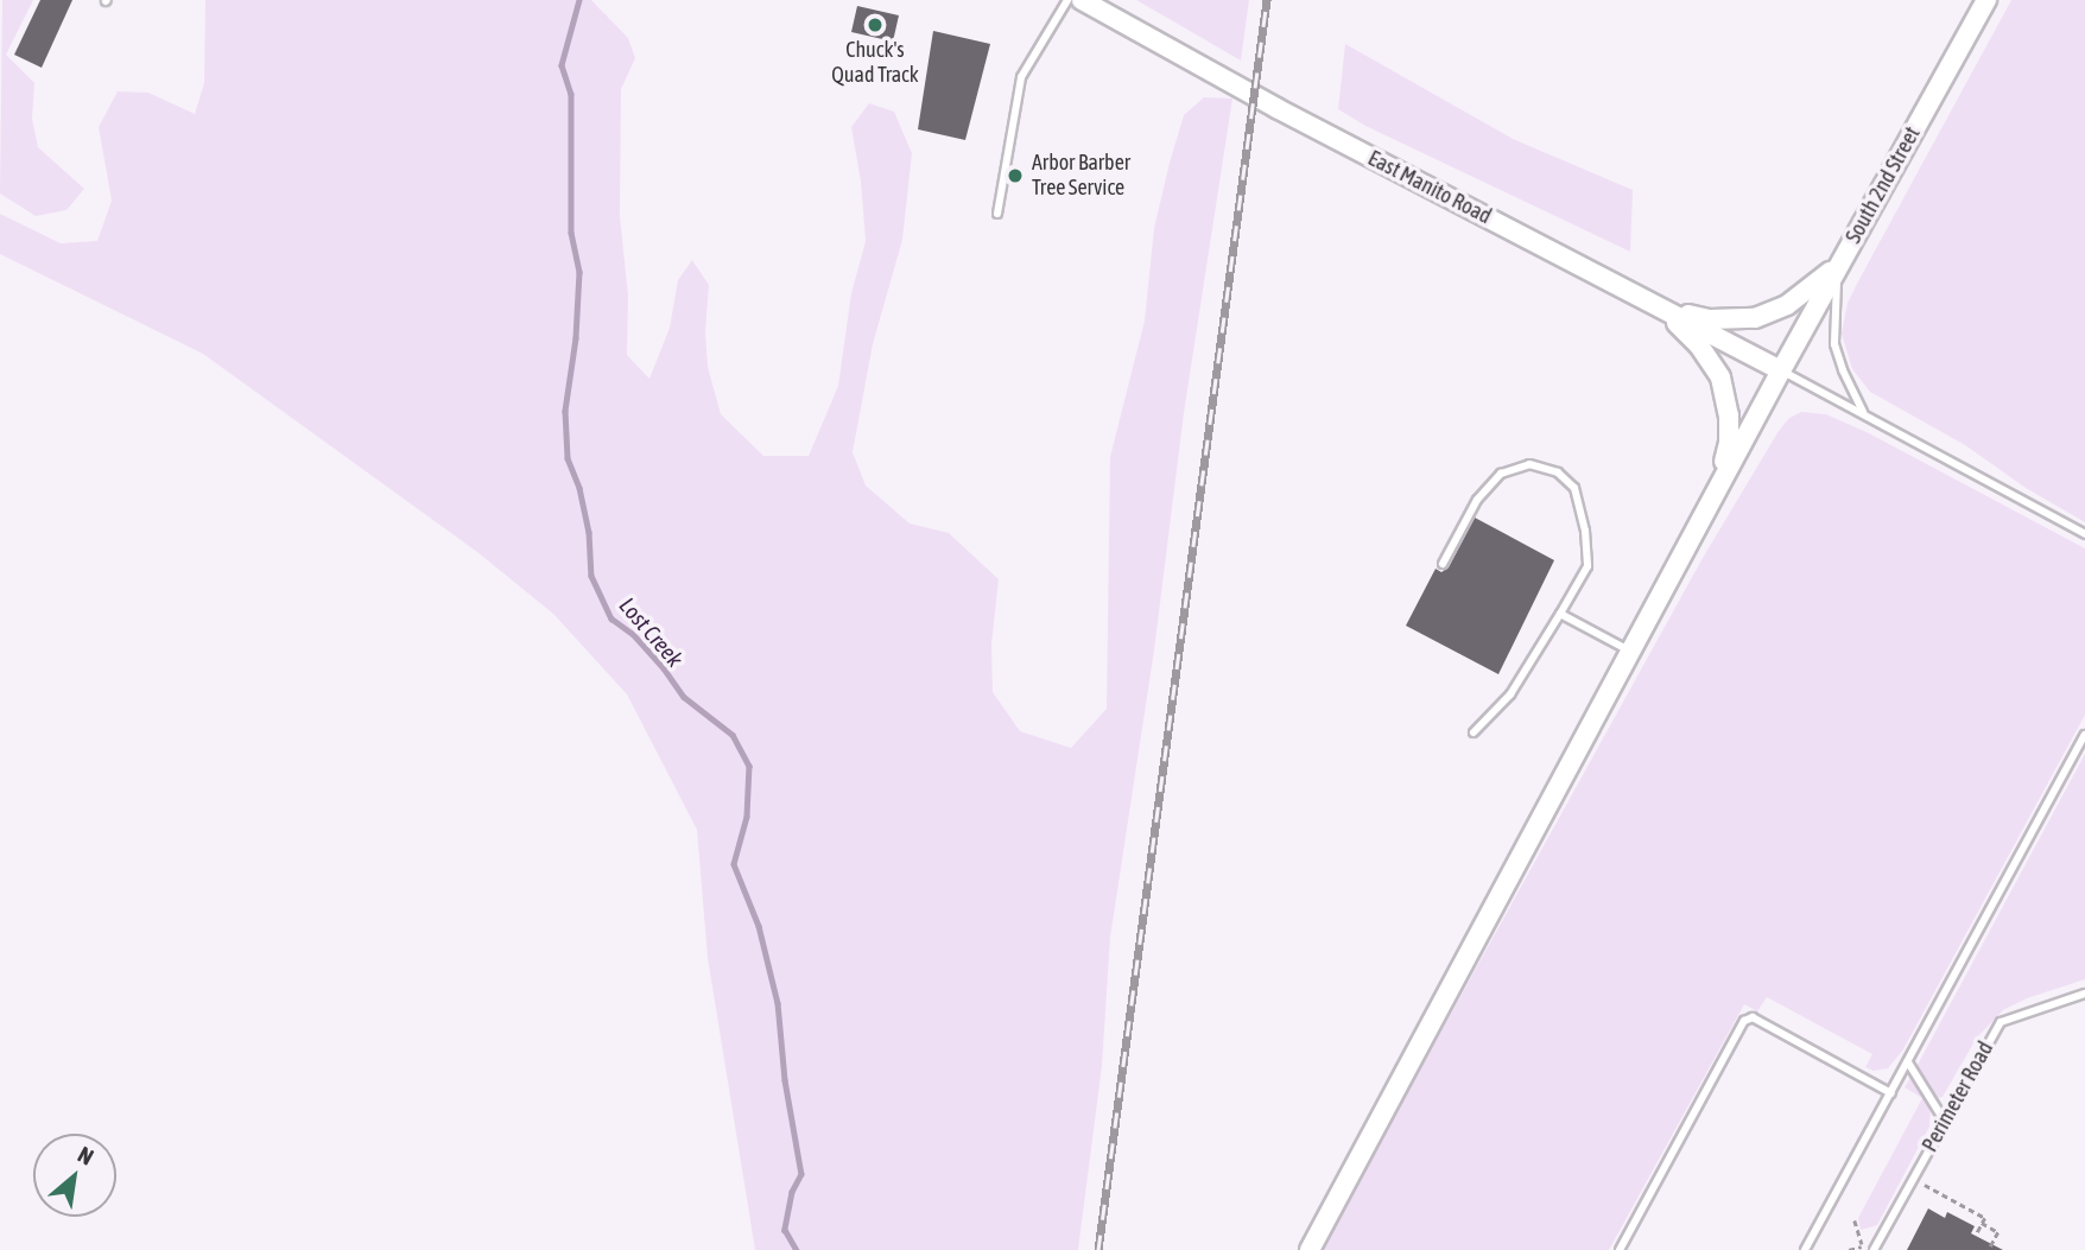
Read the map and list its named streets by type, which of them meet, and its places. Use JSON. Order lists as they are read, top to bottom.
{
  "streets": {
    "main road": ["South 2nd Street", "East Manito Road"],
    "lane": ["Perimeter Road"]
  },
  "crossings": [
    ["South 2nd Street", "East Manito Road"]
  ],
  "water": ["Lost Creek"],
  "places": ["Chuck's Quad Track", "Arbor Barber Tree Service"],
  "north": "top right"
}
